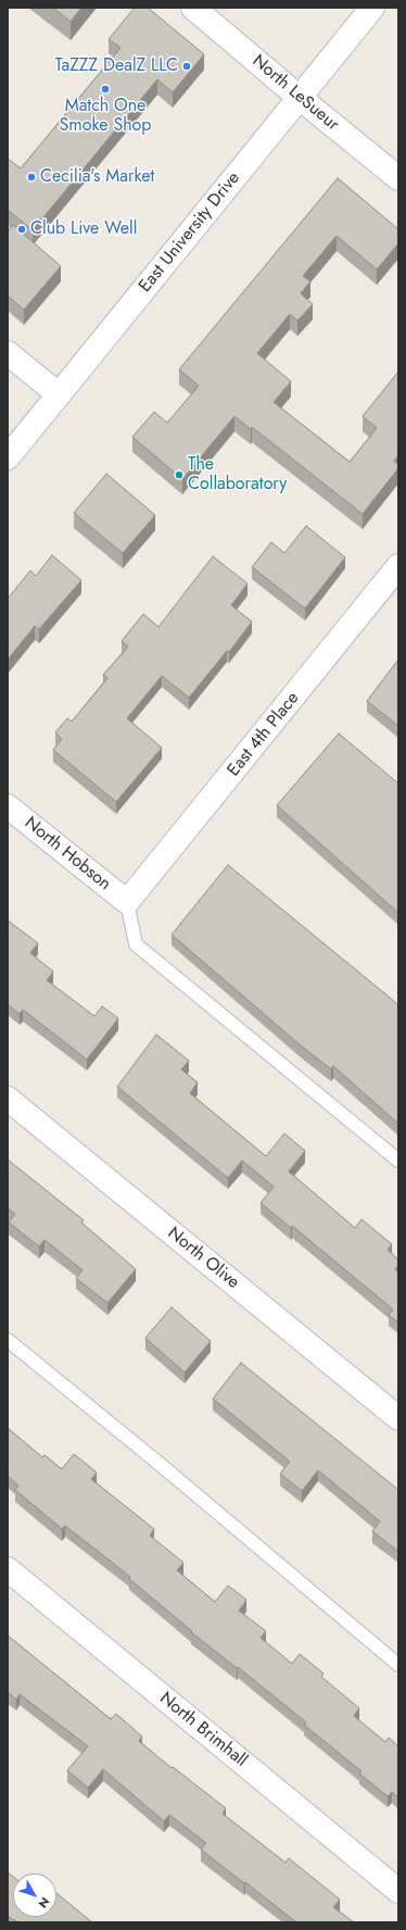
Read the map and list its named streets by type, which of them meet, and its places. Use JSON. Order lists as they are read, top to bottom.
{
  "streets": {
    "street": [
      "North LeSueur",
      "East University Drive",
      "East 4th Place",
      "North Hobson",
      "North Olive",
      "North Brimhall"
    ]
  },
  "crossings": [
    ["North LeSueur", "East University Drive"],
    ["East 4th Place", "North Hobson"]
  ],
  "places": [
    "TaZZZ DealZ LLC",
    "Match One Smoke Shop",
    "Cecilia's Market",
    "Club Live Well",
    "The Collaboratory"
  ],
  "north": "bottom right"
}
